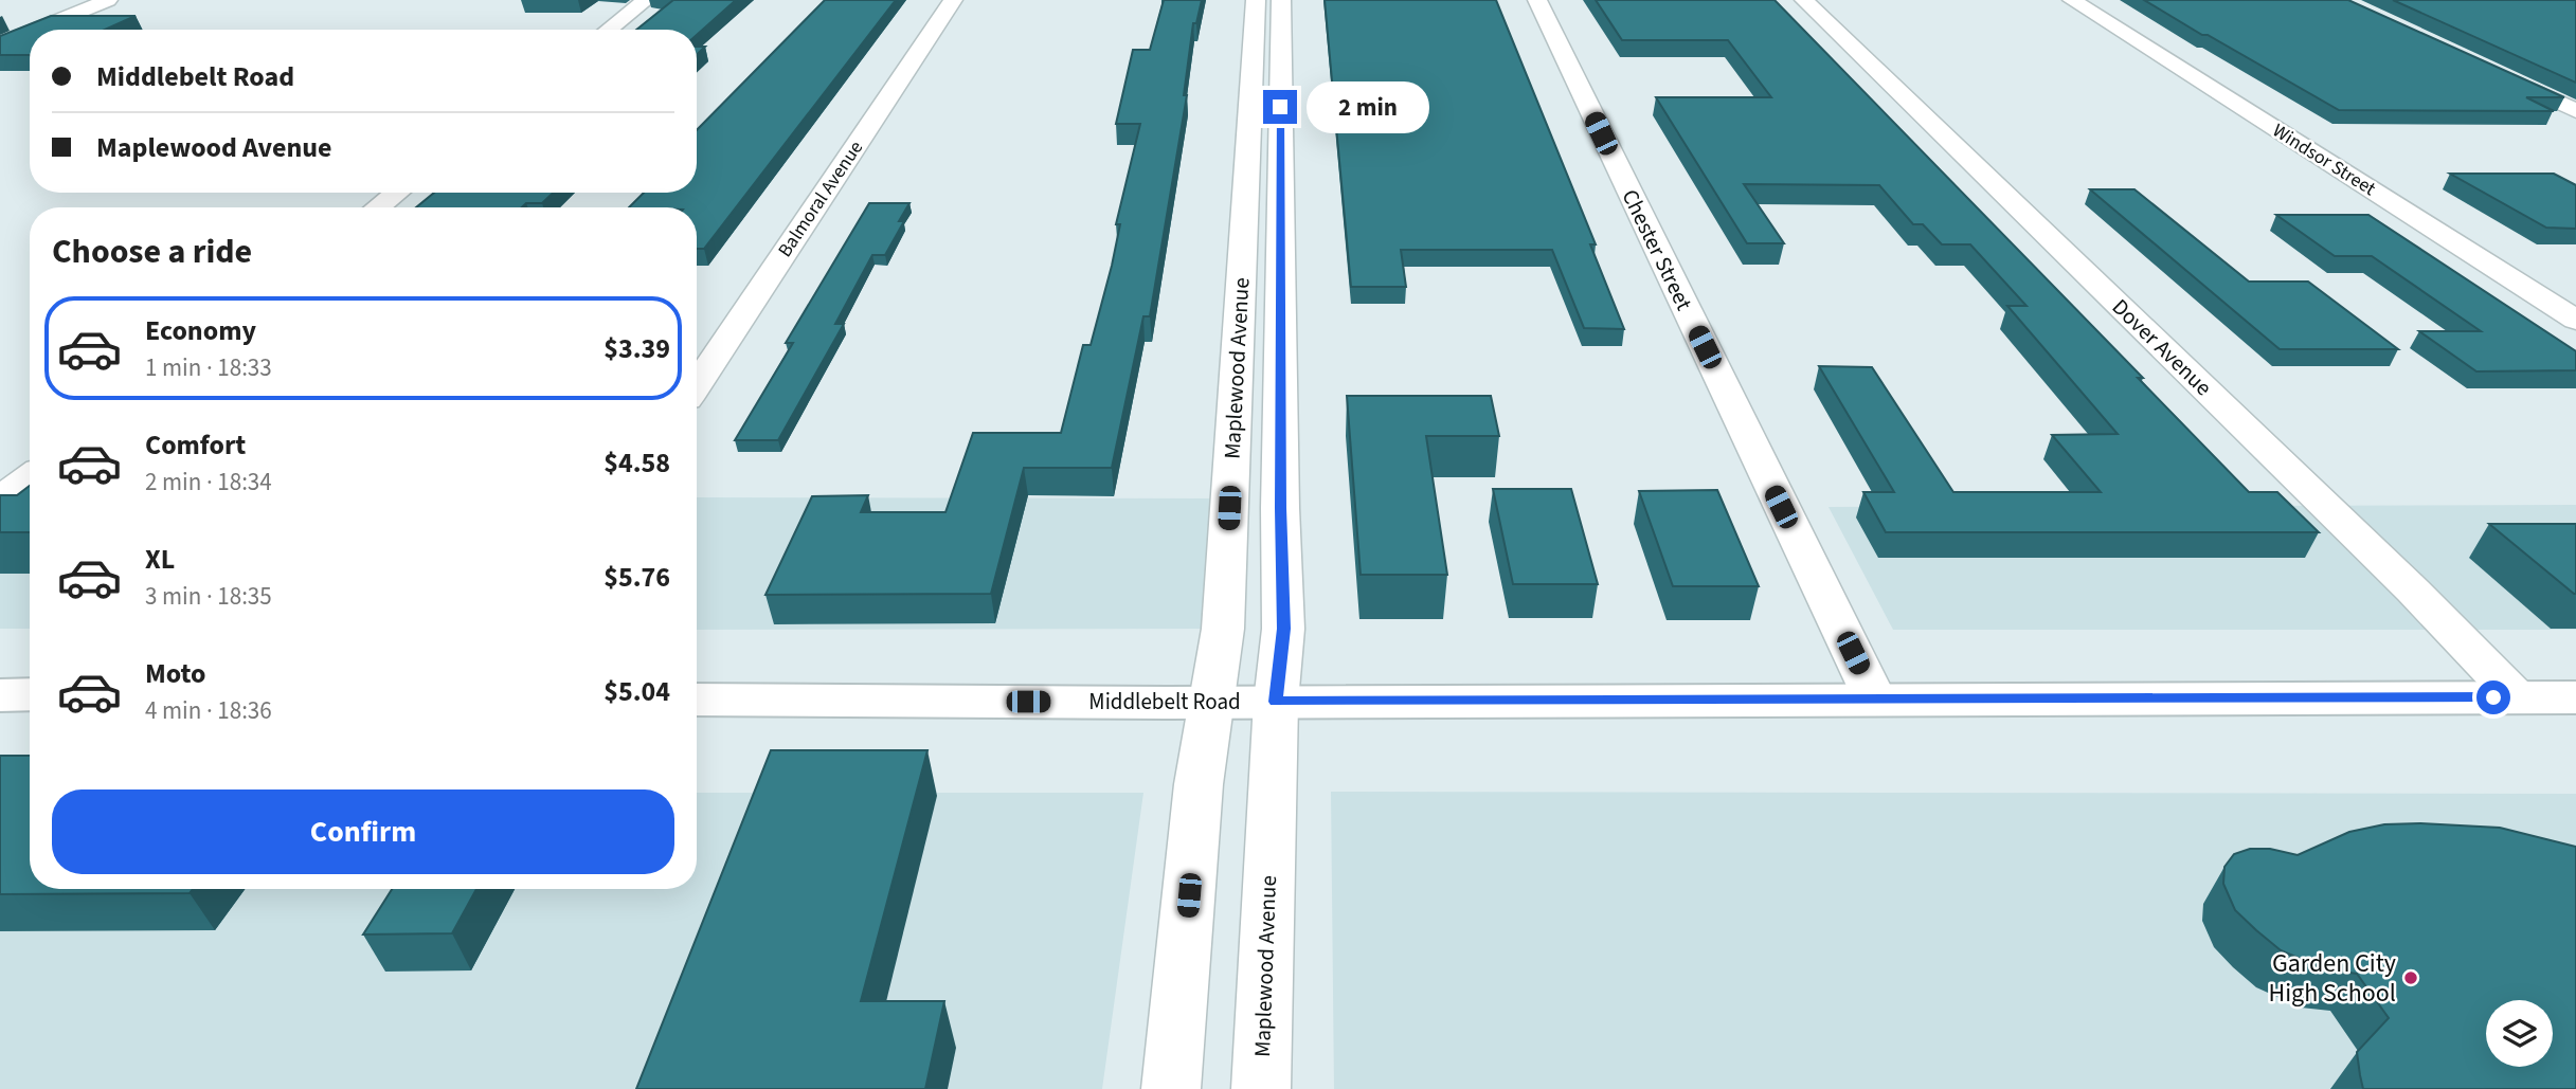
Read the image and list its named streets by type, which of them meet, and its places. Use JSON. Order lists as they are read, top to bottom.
{
  "streets": {
    "main road": ["Middlebelt Road"],
    "street": [
      "Windsor Street",
      "Balmoral Avenue",
      "Chester Street",
      "Dover Avenue",
      "Maplewood Avenue"
    ]
  },
  "crossings": [
    ["Chester Street", "Middlebelt Road"],
    ["Dover Avenue", "Middlebelt Road"],
    ["Maplewood Avenue", "Middlebelt Road"]
  ],
  "places": ["Garden City High School"],
  "page": {
    "banner": ["Middlebelt Road", "Maplewood Avenue"],
    "bubble": "2 min",
    "heading": "Choose a ride",
    "list": [
      {
        "name": "Economy",
        "note": "1 min · 18:33",
        "value": "$3.39"
      },
      {
        "name": "Comfort",
        "note": "2 min · 18:34",
        "value": "$4.58"
      },
      {
        "name": "XL",
        "note": "3 min · 18:35",
        "value": "$5.76"
      },
      {
        "name": "Moto",
        "note": "4 min · 18:36",
        "value": "$5.04"
      }
    ],
    "buttons": "Confirm"
  }
}
